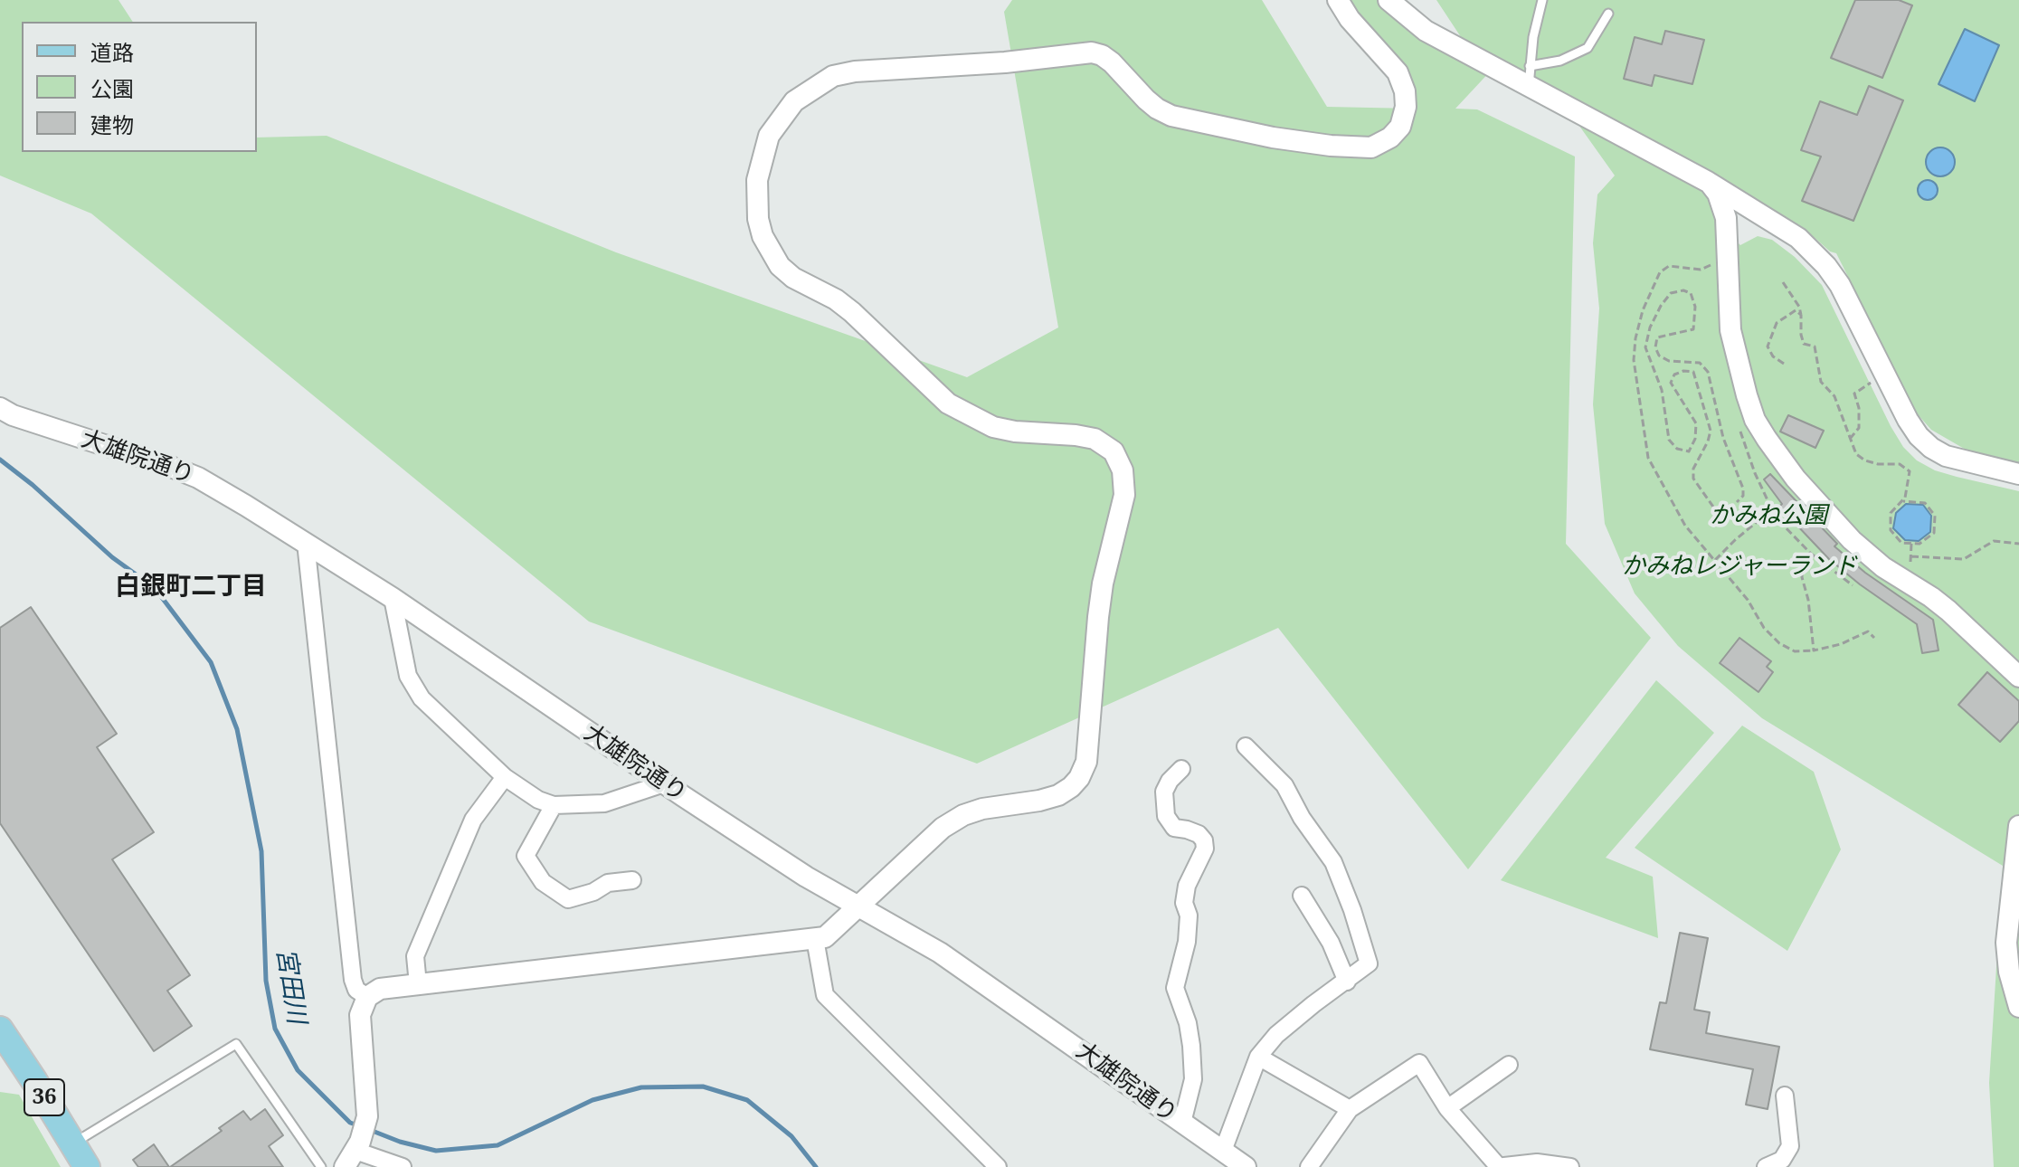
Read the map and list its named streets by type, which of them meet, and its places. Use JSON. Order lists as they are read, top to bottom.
{
  "streets": {
    "main road": ["36"],
    "street": ["大雄院通り"]
  },
  "districts": ["白銀町二丁目"],
  "water": ["宮田川"],
  "parks": ["かみね公園", "かみねレジャーランド"],
  "legend": ["道路", "公園", "建物"]
}
